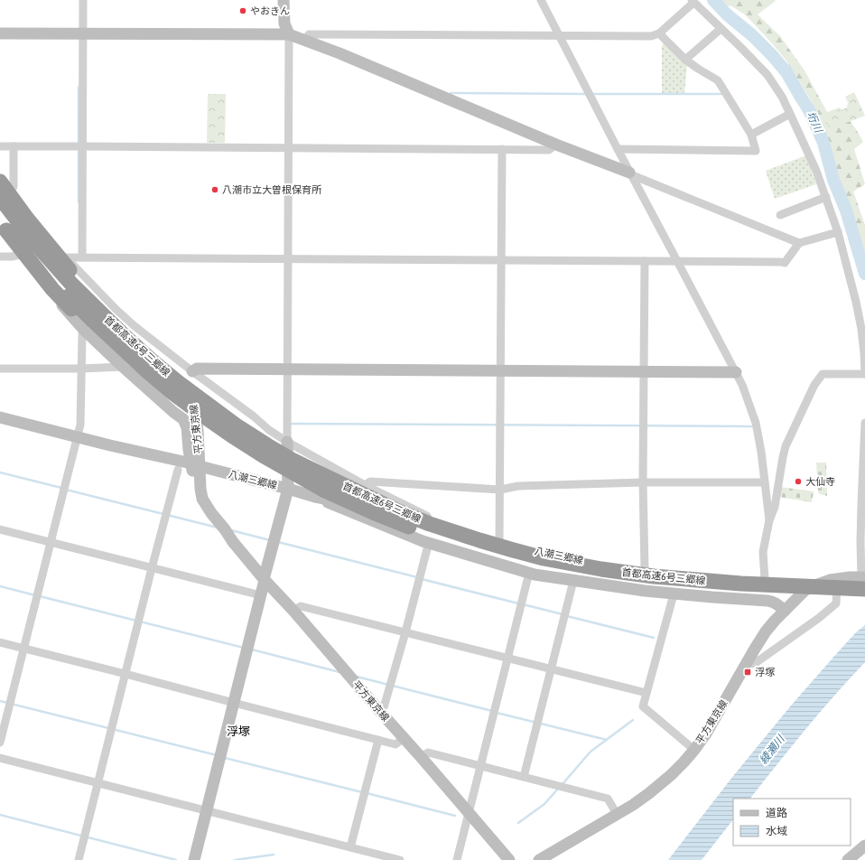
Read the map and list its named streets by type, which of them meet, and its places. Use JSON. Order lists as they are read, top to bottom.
{
  "streets": {
    "highway": ["首都高速6号三郷線"],
    "main road": ["平方東京線", "八潮三郷線"]
  },
  "crossings": [
    ["首都高速6号三郷線", "平方東京線"],
    ["首都高速6号三郷線", "八潮三郷線"],
    ["平方東京線", "八潮三郷線"]
  ],
  "districts": ["浮塚"],
  "water": ["垳川", "綾瀬川"],
  "places": {
    "other": ["やおきん", "八潮市立大曽根保育所", "大仙寺"],
    "transit": ["浮塚"]
  },
  "legend": ["道路", "水域"]
}
